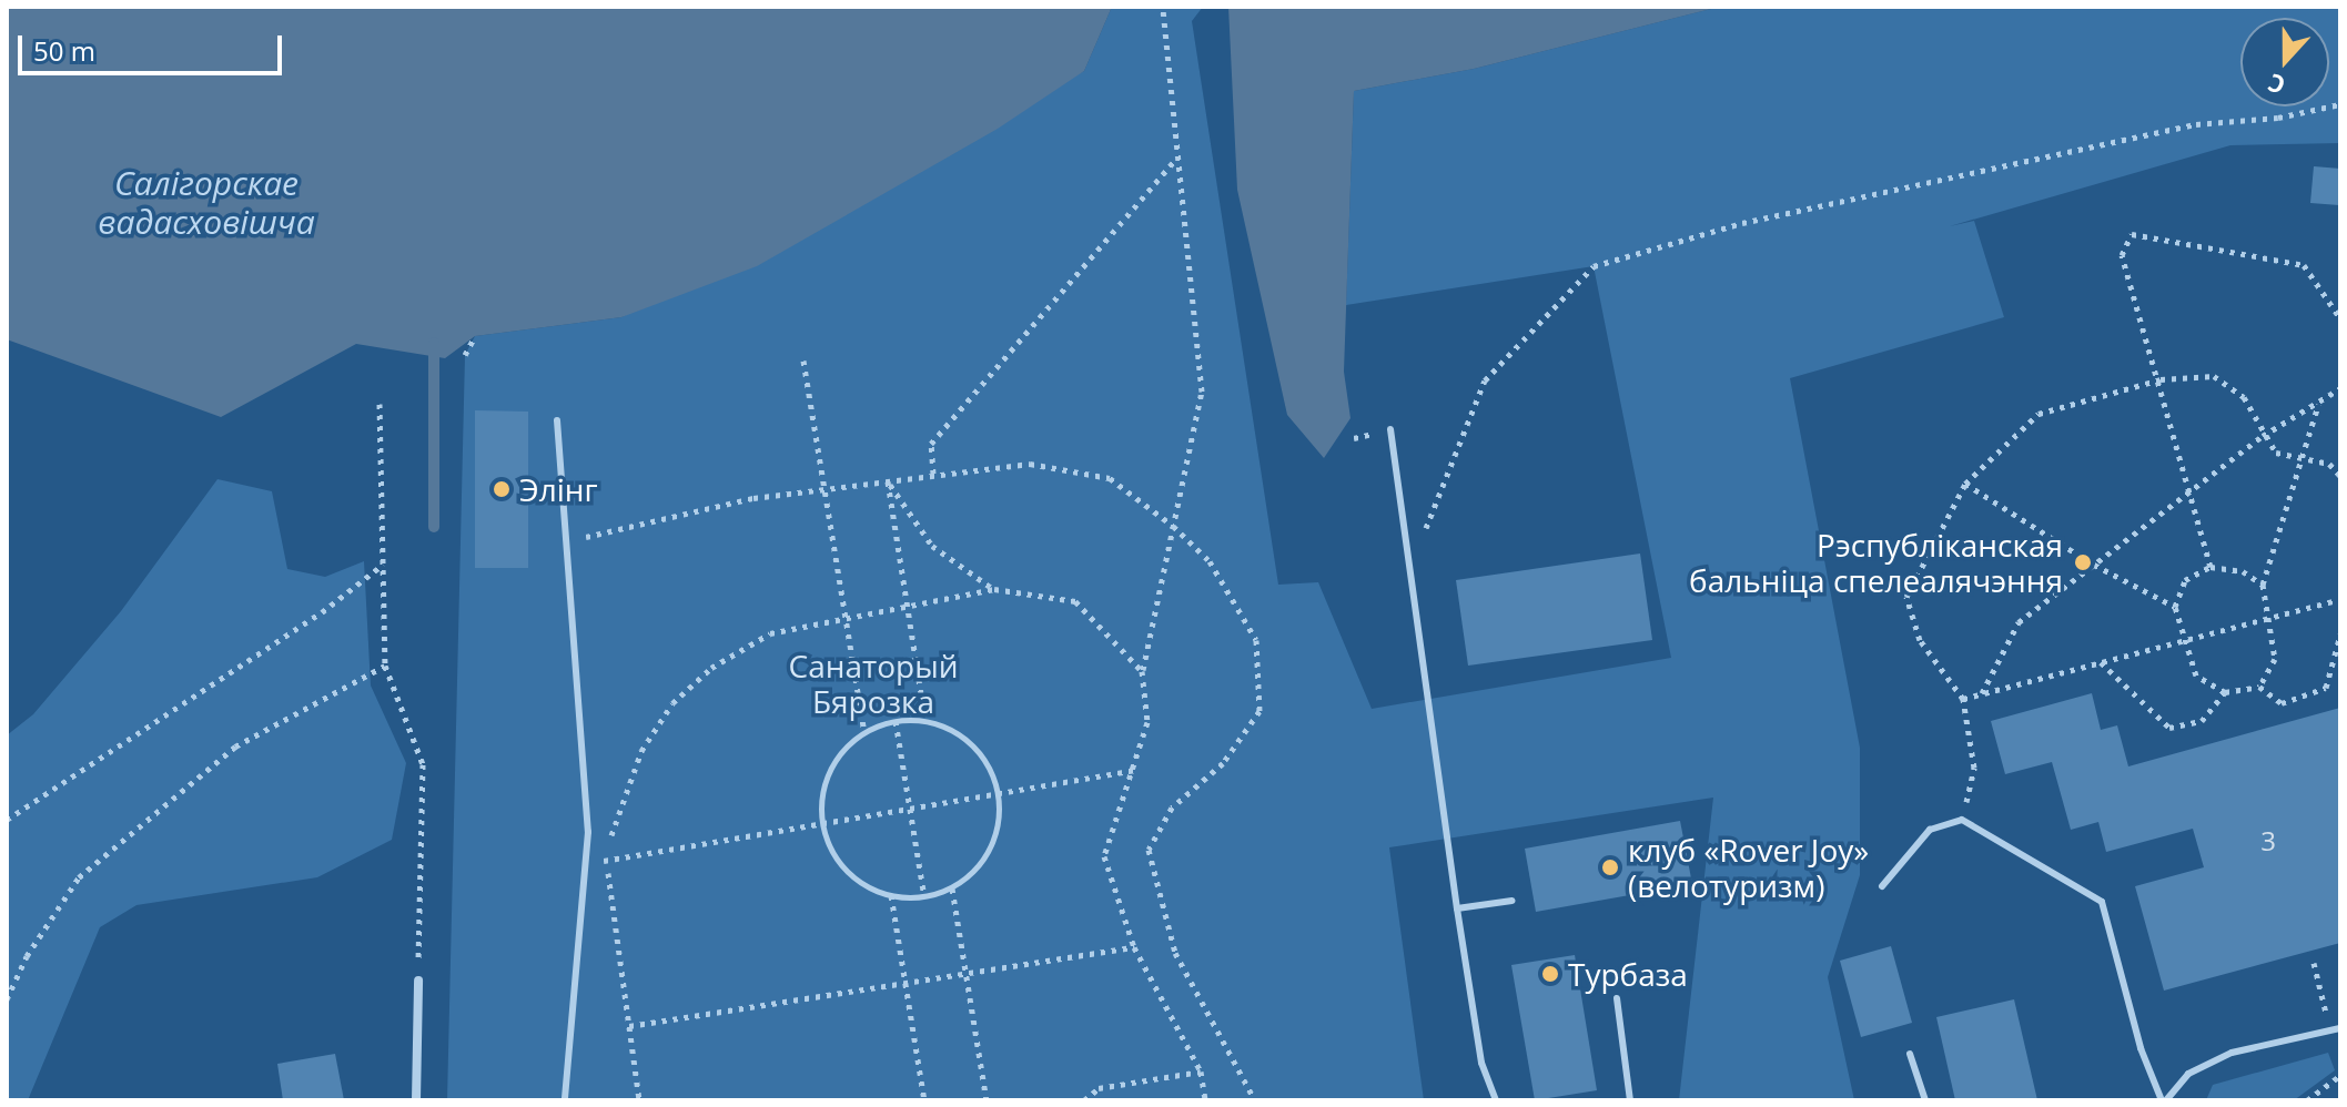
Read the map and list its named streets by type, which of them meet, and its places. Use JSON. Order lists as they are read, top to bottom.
{
  "water": ["Салігорскае вадасховішча"],
  "parks": ["Санаторый Бярозка"],
  "places": [
    "Элінг",
    "Рэспубліканская бальніца спелеалячэння",
    "клуб «Rover Joy» (велотуризм)",
    "Турбаза"
  ],
  "house_numbers": ["3"],
  "scale_bar": "50 m",
  "north": "bottom"
}
